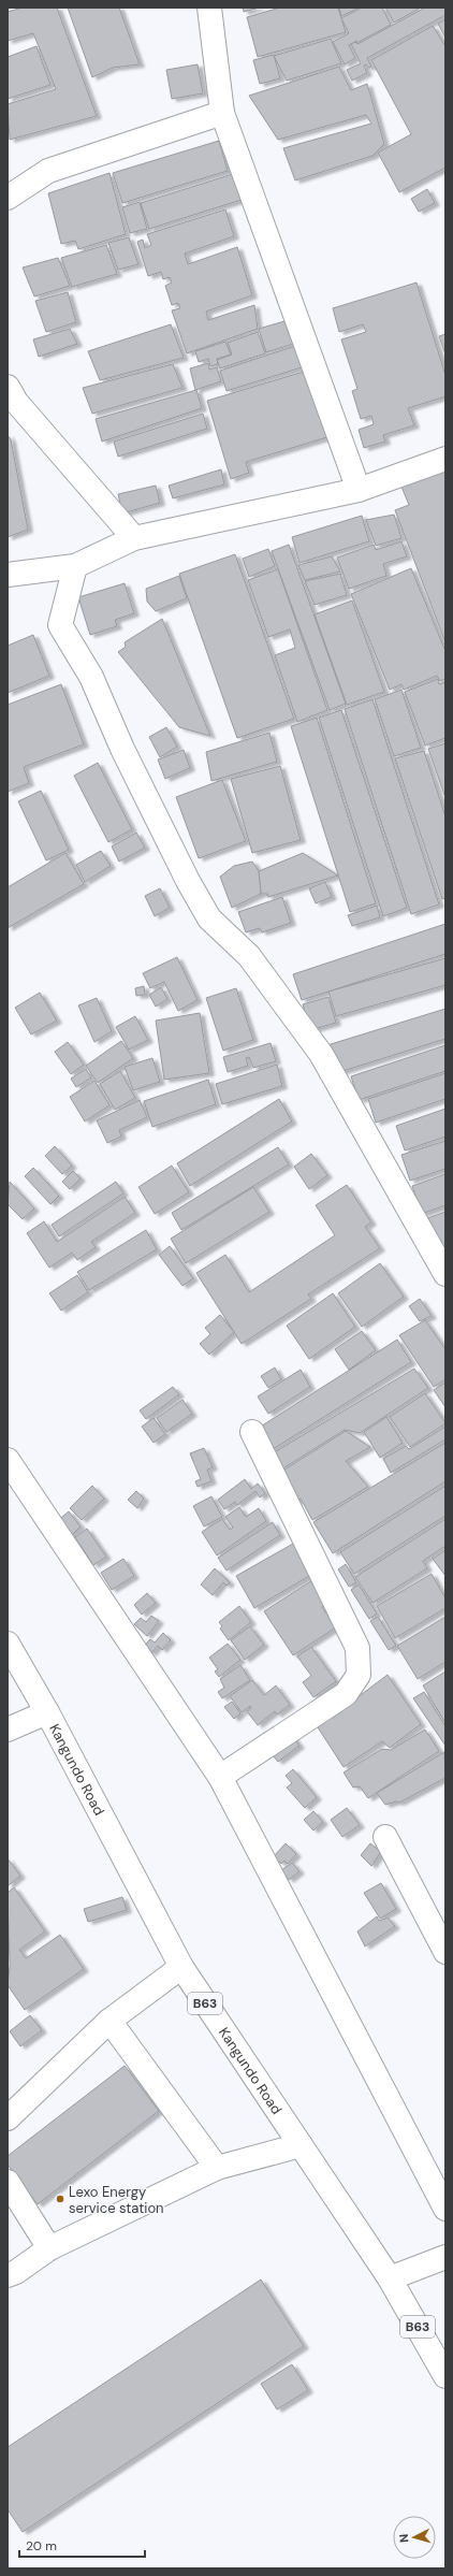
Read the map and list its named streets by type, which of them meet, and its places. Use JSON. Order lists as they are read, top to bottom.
{
  "streets": {
    "main road": ["Kangundo Road", "B63"]
  },
  "places": ["Lexo Energy service station"],
  "scale_bar": "20 m",
  "north": "left"
}
